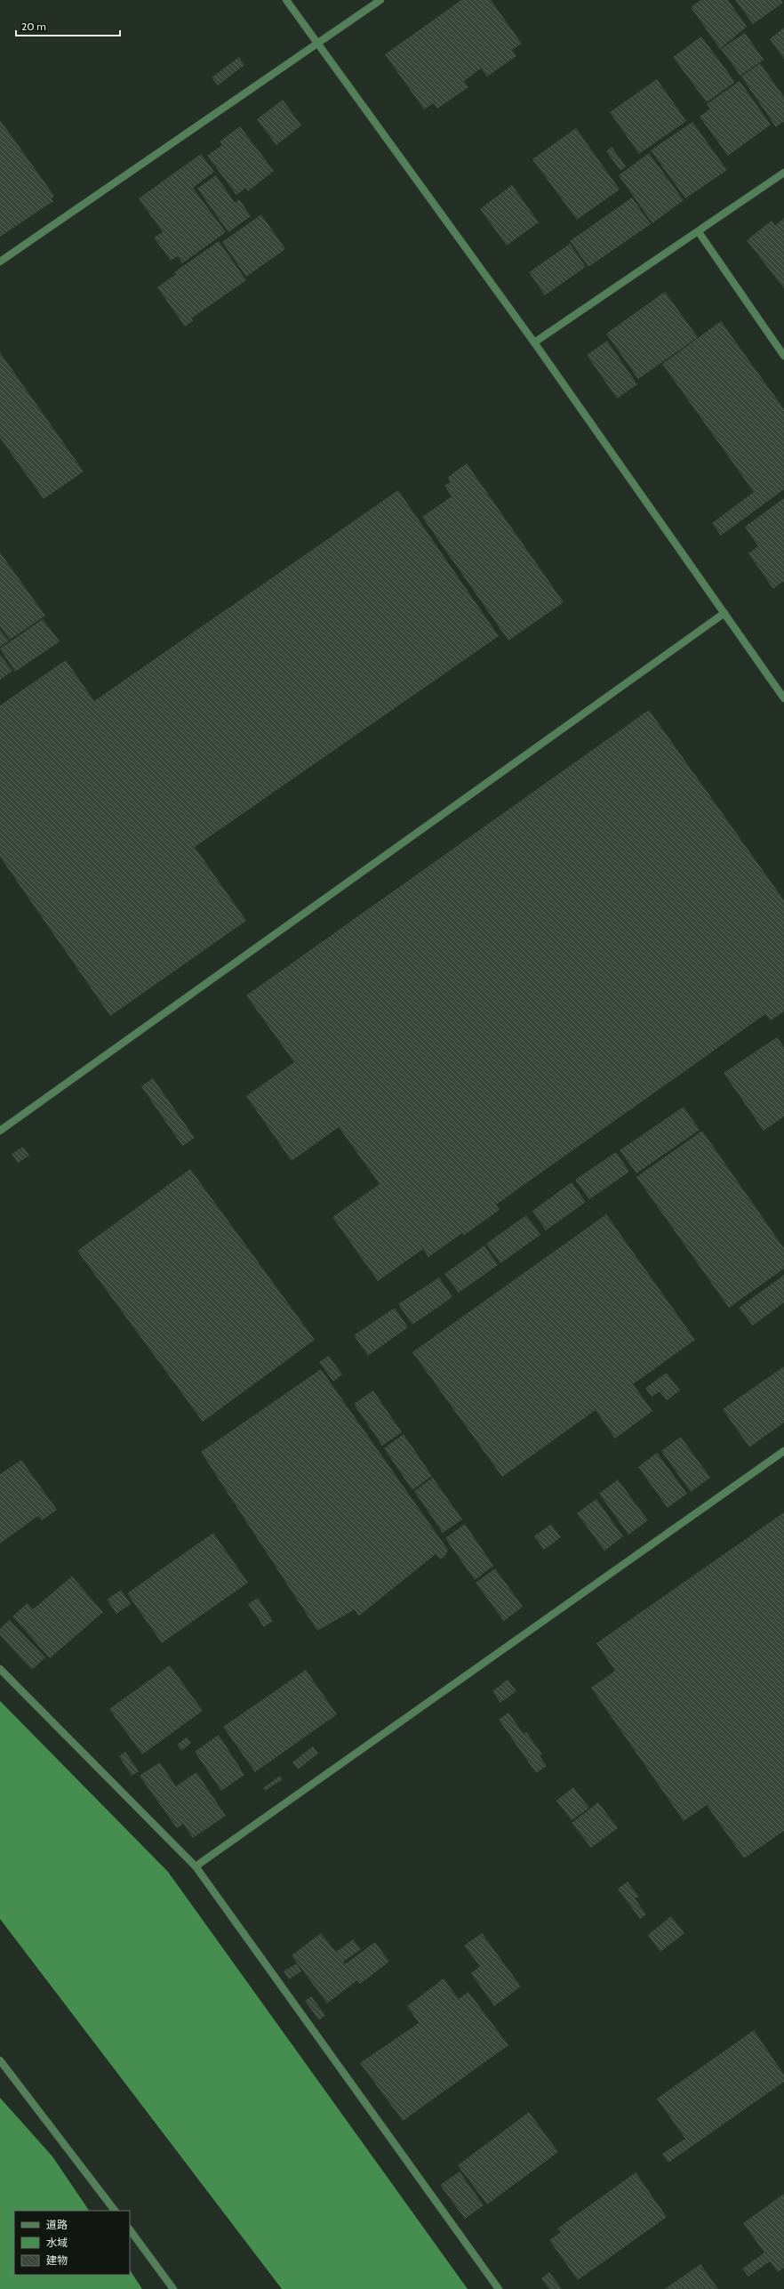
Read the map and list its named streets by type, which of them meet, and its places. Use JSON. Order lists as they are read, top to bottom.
{
  "legend": ["道路", "水域", "建物"],
  "scale_bar": "20 m"
}
